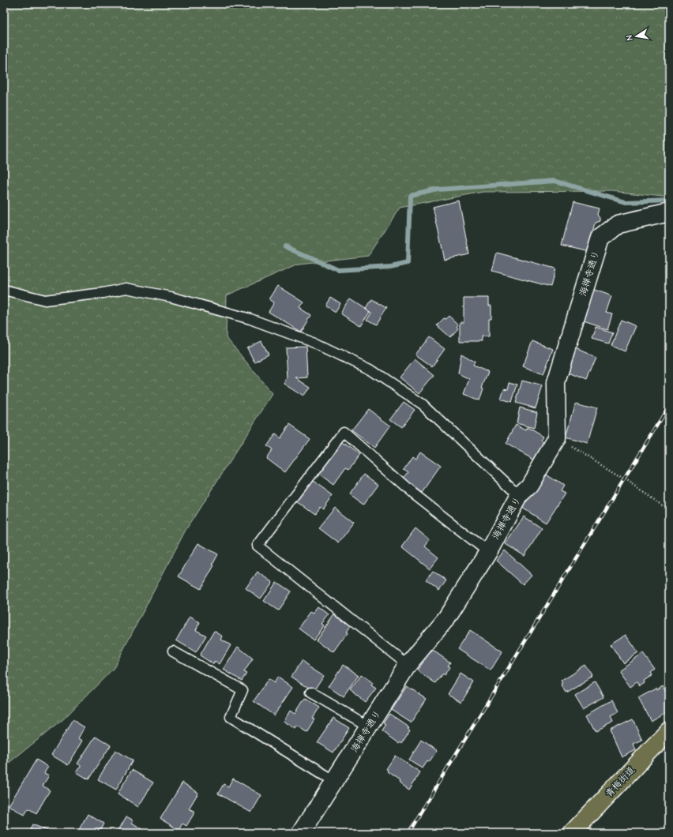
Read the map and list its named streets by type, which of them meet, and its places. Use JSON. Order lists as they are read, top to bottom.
{
  "streets": {
    "highway": ["青梅街道"],
    "street": ["海禅寺通り"]
  },
  "north": "left"
}
